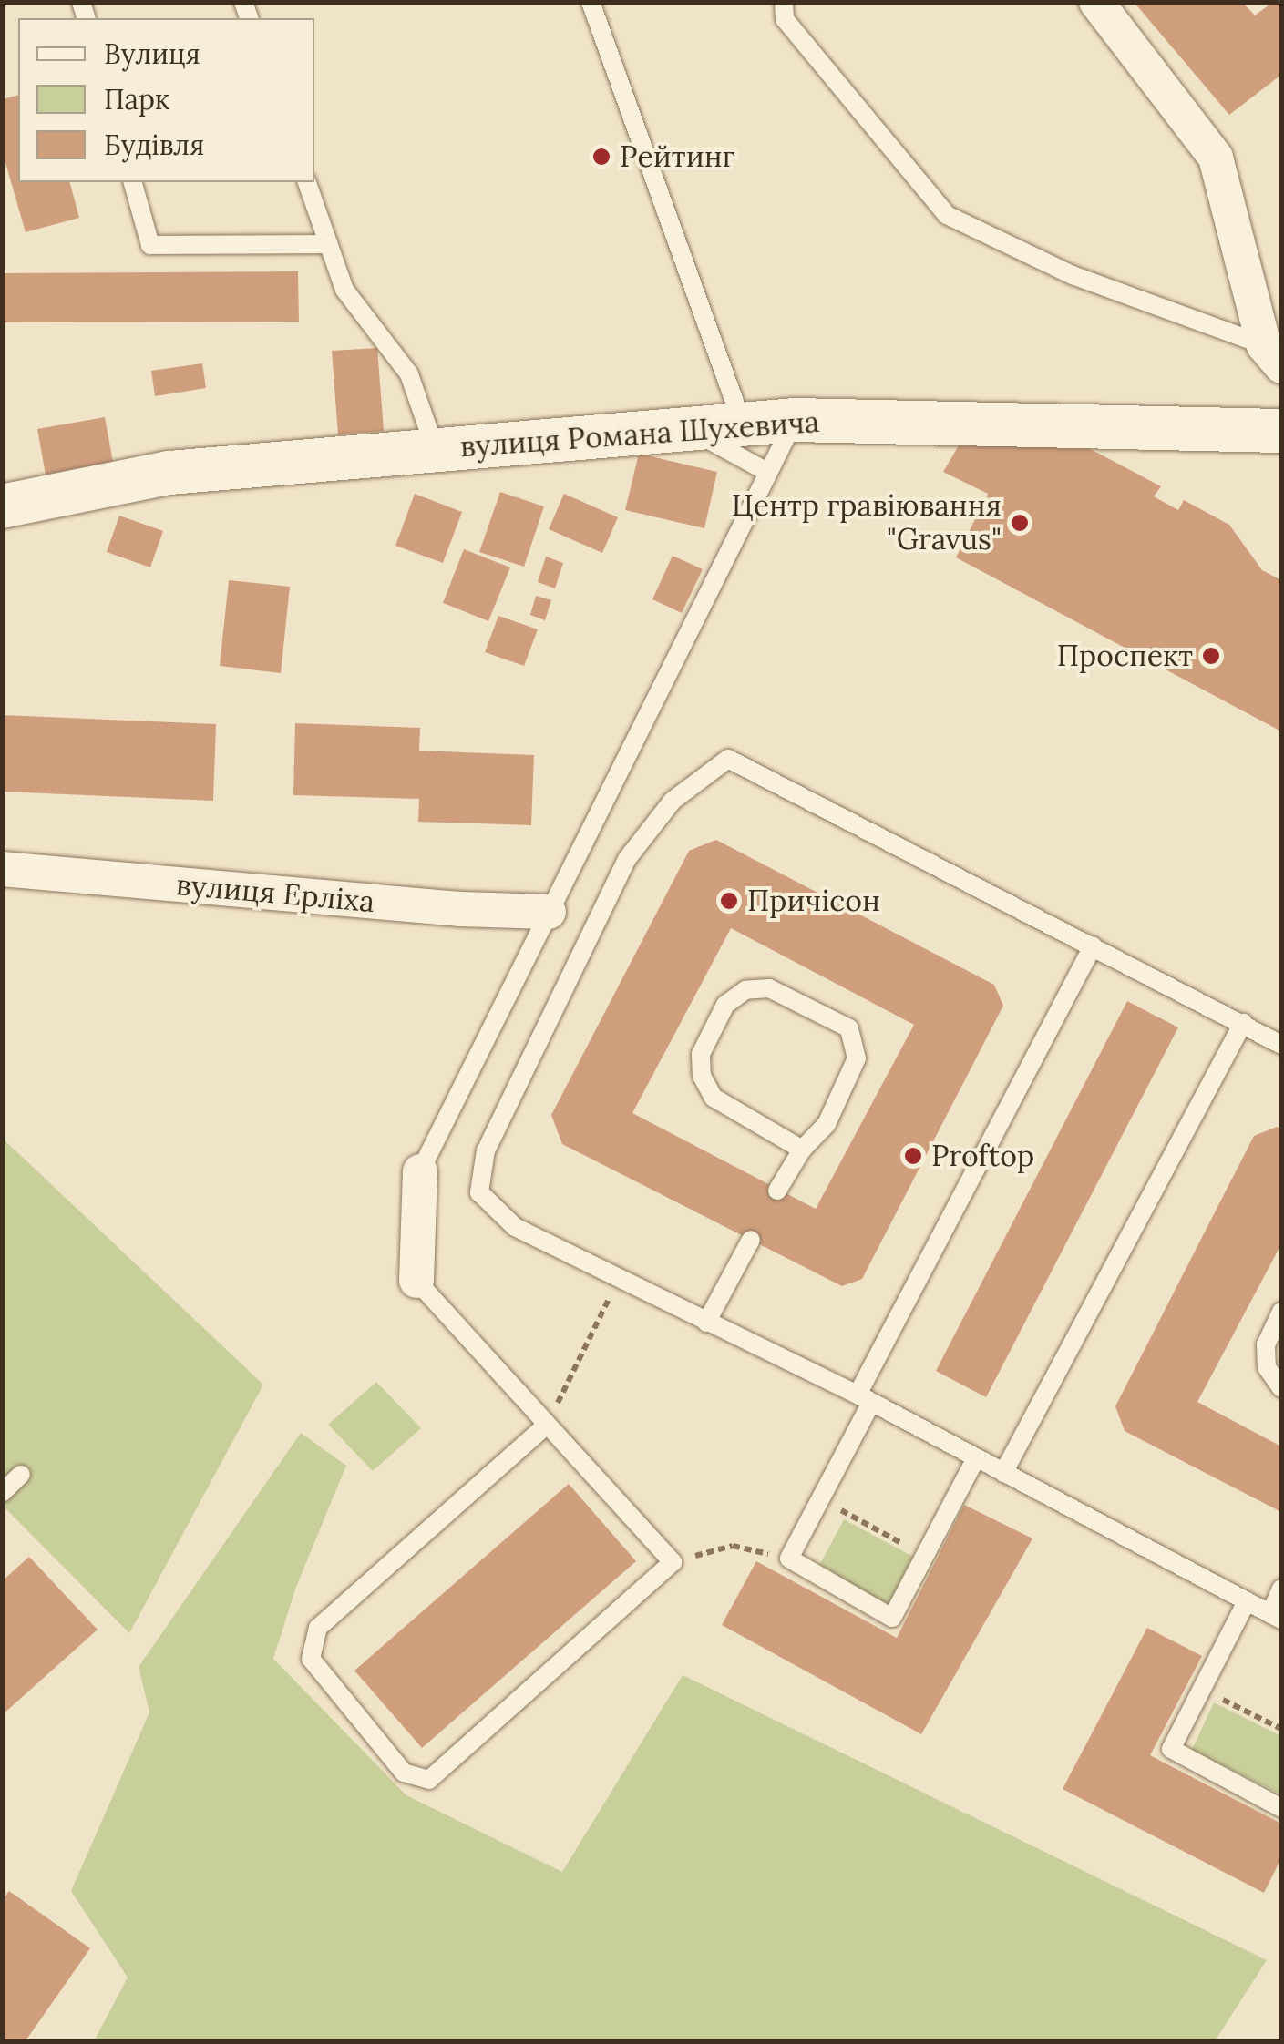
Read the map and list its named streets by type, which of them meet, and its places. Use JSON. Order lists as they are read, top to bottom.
{
  "streets": {
    "street": ["вулиця Романа Шухевича", "вулиця Ерліха"]
  },
  "places": [
    "Рейтинг",
    "Центр гравіювання \"Gravus\"",
    "Проспект",
    "Причісон",
    "Proftop"
  ],
  "legend": ["Вулиця", "Парк", "Будівля"]
}
